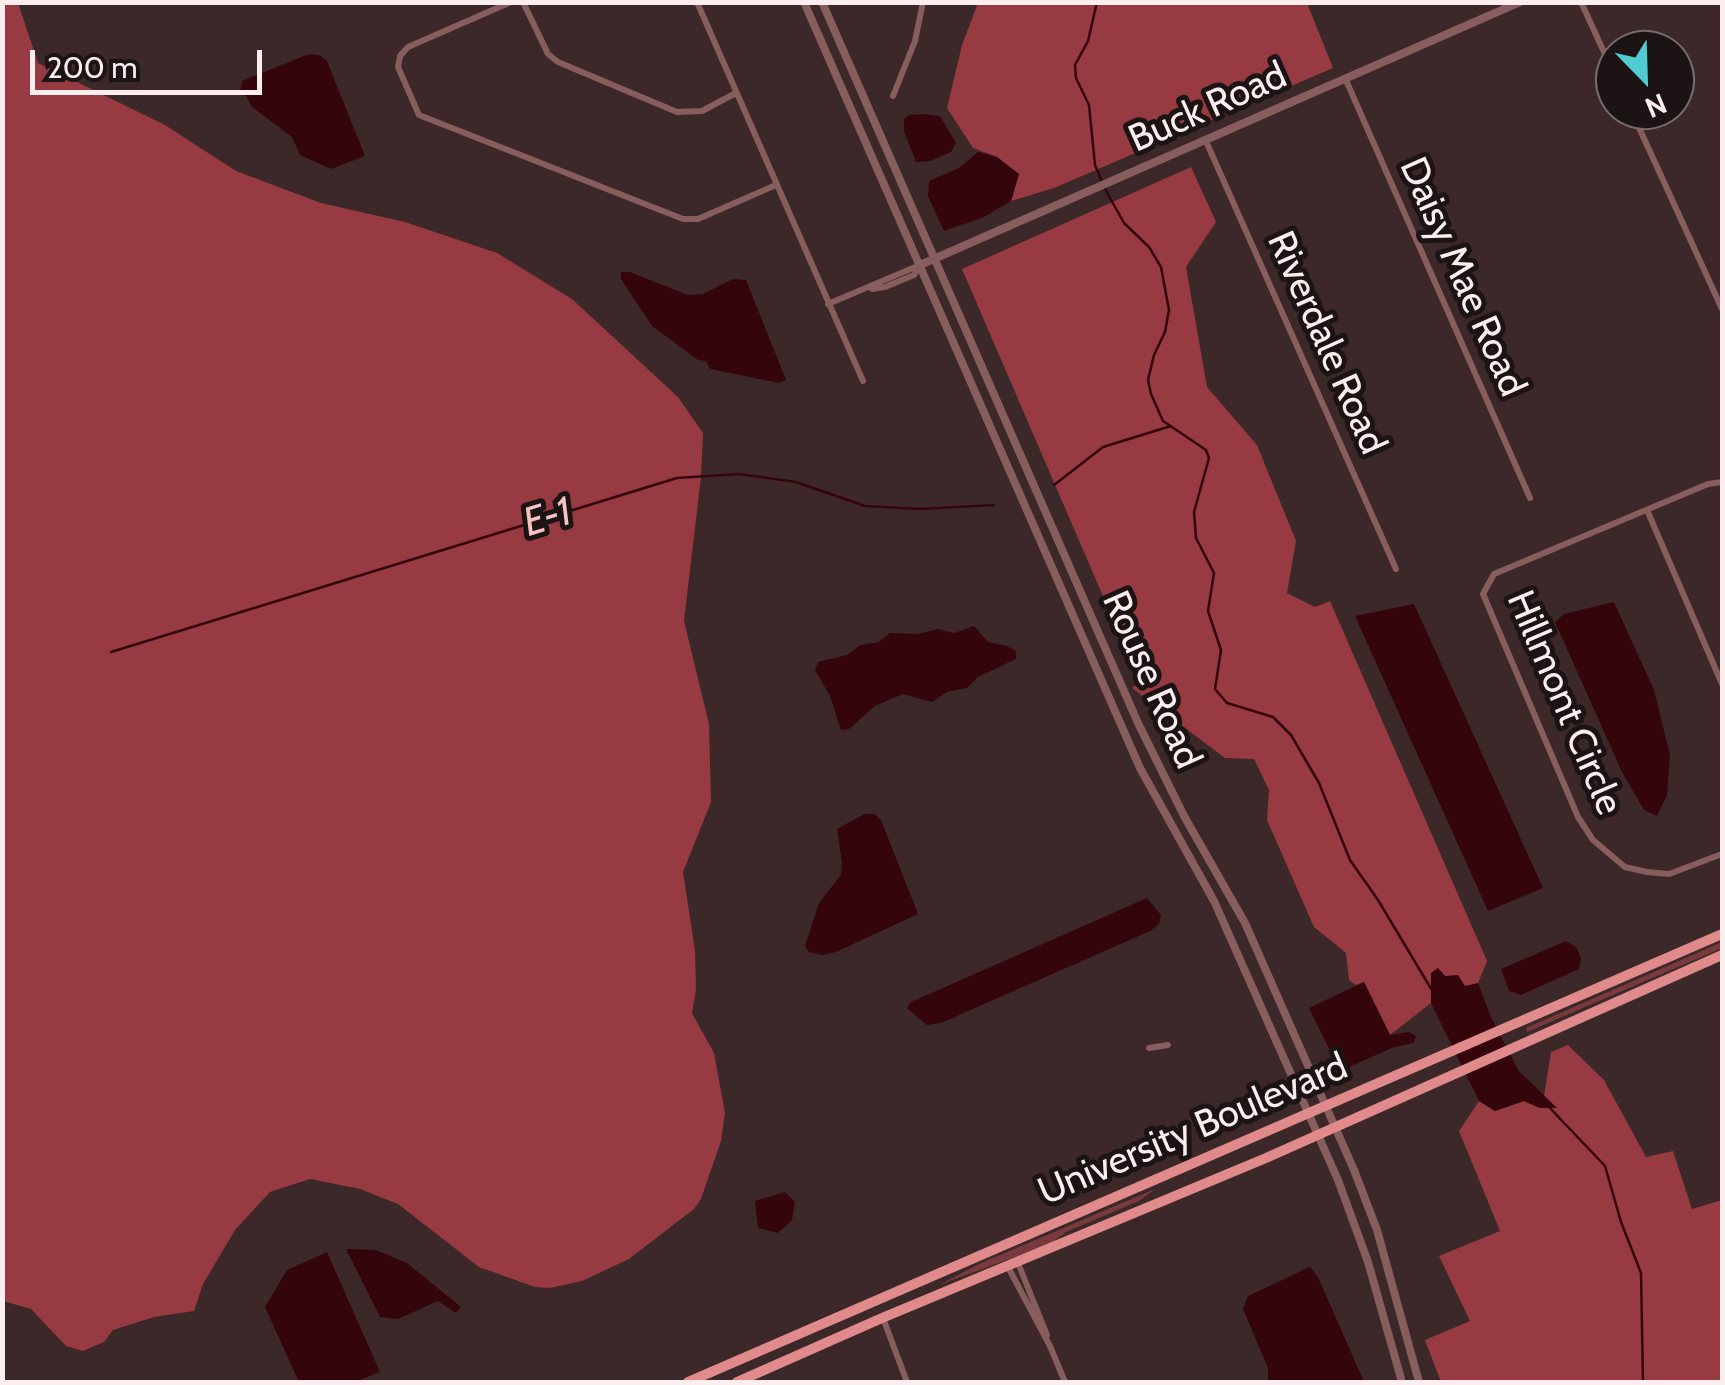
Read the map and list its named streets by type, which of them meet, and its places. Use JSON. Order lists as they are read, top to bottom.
{
  "streets": {
    "main road": ["University Boulevard"],
    "street": [
      "Buck Road",
      "Daisy Mae Road",
      "Riverdale Road",
      "Rouse Road",
      "Hillmont Circle"
    ]
  },
  "crossings": [
    ["Buck Road", "Daisy Mae Road"],
    ["Buck Road", "Riverdale Road"],
    ["Buck Road", "Rouse Road"],
    ["Rouse Road", "University Boulevard"]
  ],
  "water": ["E-1"],
  "scale_bar": "200 m",
  "north": "bottom right"
}
